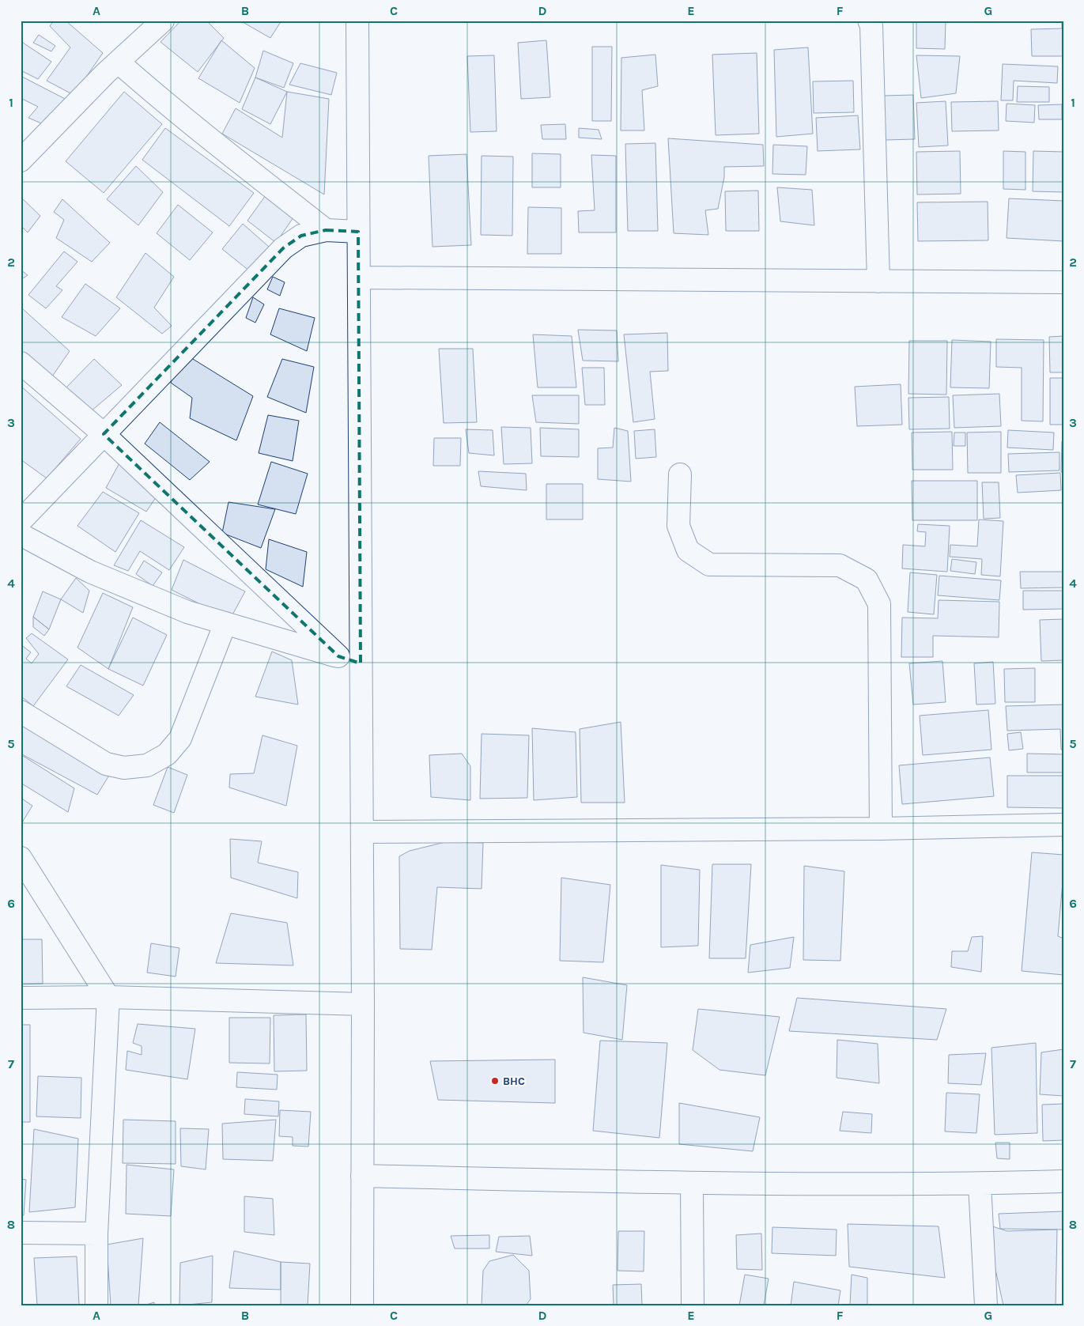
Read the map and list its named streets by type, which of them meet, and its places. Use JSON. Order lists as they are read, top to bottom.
{
  "places": ["BHC"],
  "grid": {
    "columns": [
      "A",
      "B",
      "C",
      "D",
      "E",
      "F",
      "G"
    ],
    "rows": [
      "1",
      "2",
      "3",
      "4",
      "5",
      "6",
      "7",
      "8"
    ]
  }
}
